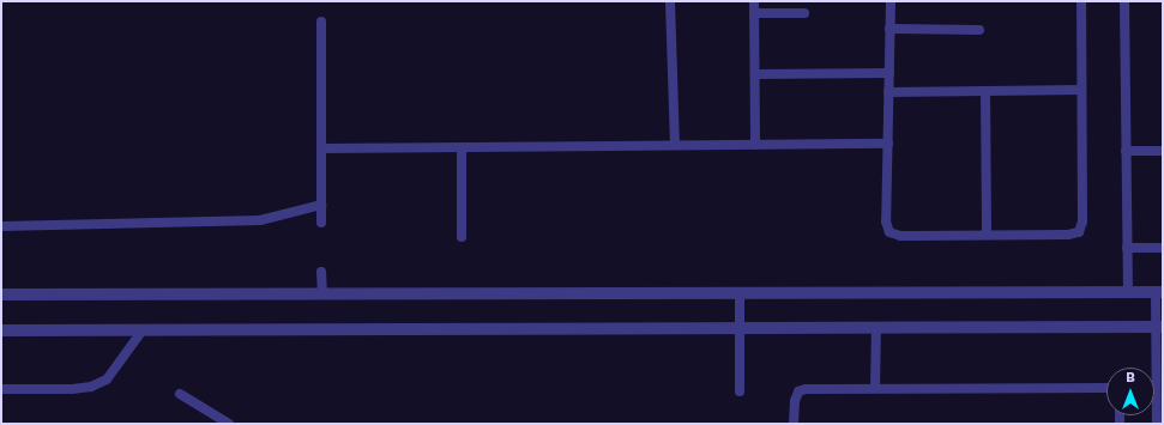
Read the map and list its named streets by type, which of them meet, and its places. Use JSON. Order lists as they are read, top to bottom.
{
  "north": "top"
}
